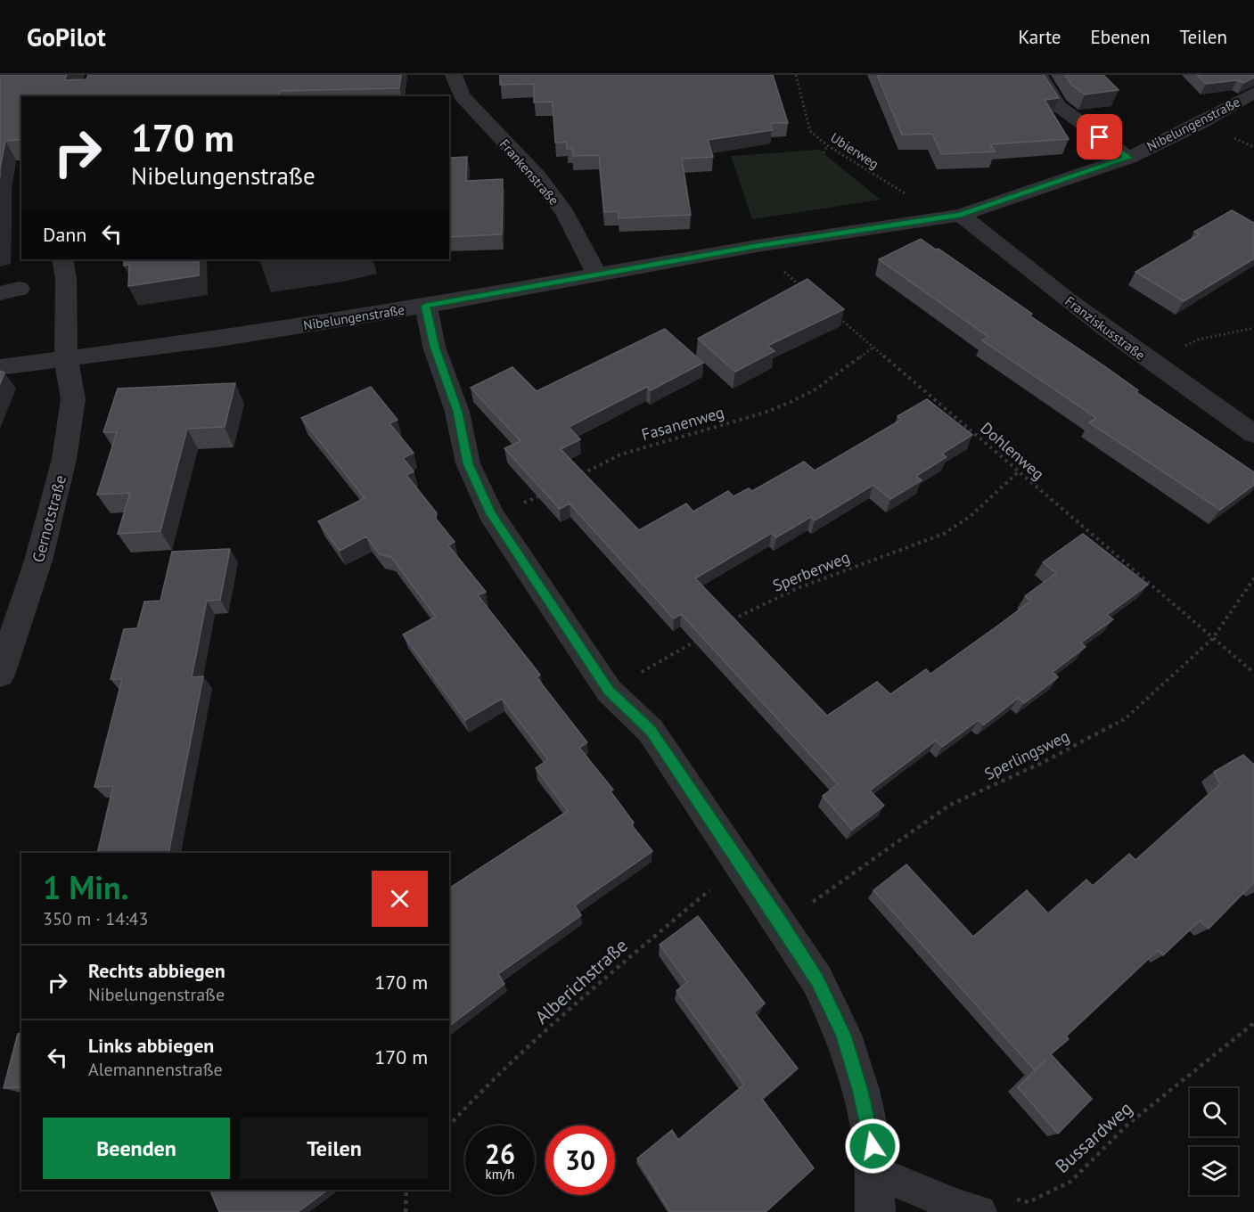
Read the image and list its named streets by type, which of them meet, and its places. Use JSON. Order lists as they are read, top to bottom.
{
  "streets": {
    "street": [
      "Nibelungenstraße",
      "Frankenstraße",
      "Franziskusstraße",
      "Gernotstraße"
    ],
    "path": [
      "Ubierweg",
      "Fasanenweg",
      "Dohlenweg",
      "Sperberweg",
      "Sperlingsweg",
      "Alberichstraße",
      "Bussardweg"
    ]
  },
  "crossings": [
    ["Nibelungenstraße", "Ubierweg"],
    ["Nibelungenstraße", "Frankenstraße"],
    ["Nibelungenstraße", "Franziskusstraße"],
    ["Nibelungenstraße", "Gernotstraße"],
    ["Fasanenweg", "Dohlenweg"],
    ["Dohlenweg", "Sperberweg"],
    ["Dohlenweg", "Sperlingsweg"]
  ],
  "page": {
    "header": "GoPilot",
    "nav": ["Karte", "Ebenen", "Teilen"],
    "turn": ["170 m", "Nibelungenstraße"],
    "then": "Dann",
    "heading": ["1 Min.", "350 m · 14:43"],
    "list": [
      {
        "name": "Rechts abbiegen",
        "note": "Nibelungenstraße",
        "value": "170 m"
      },
      {
        "name": "Links abbiegen",
        "note": "Alemannenstraße",
        "value": "170 m"
      }
    ],
    "buttons": ["Beenden", "Teilen"],
    "speed": "26 km/h",
    "limit": "30"
  }
}
